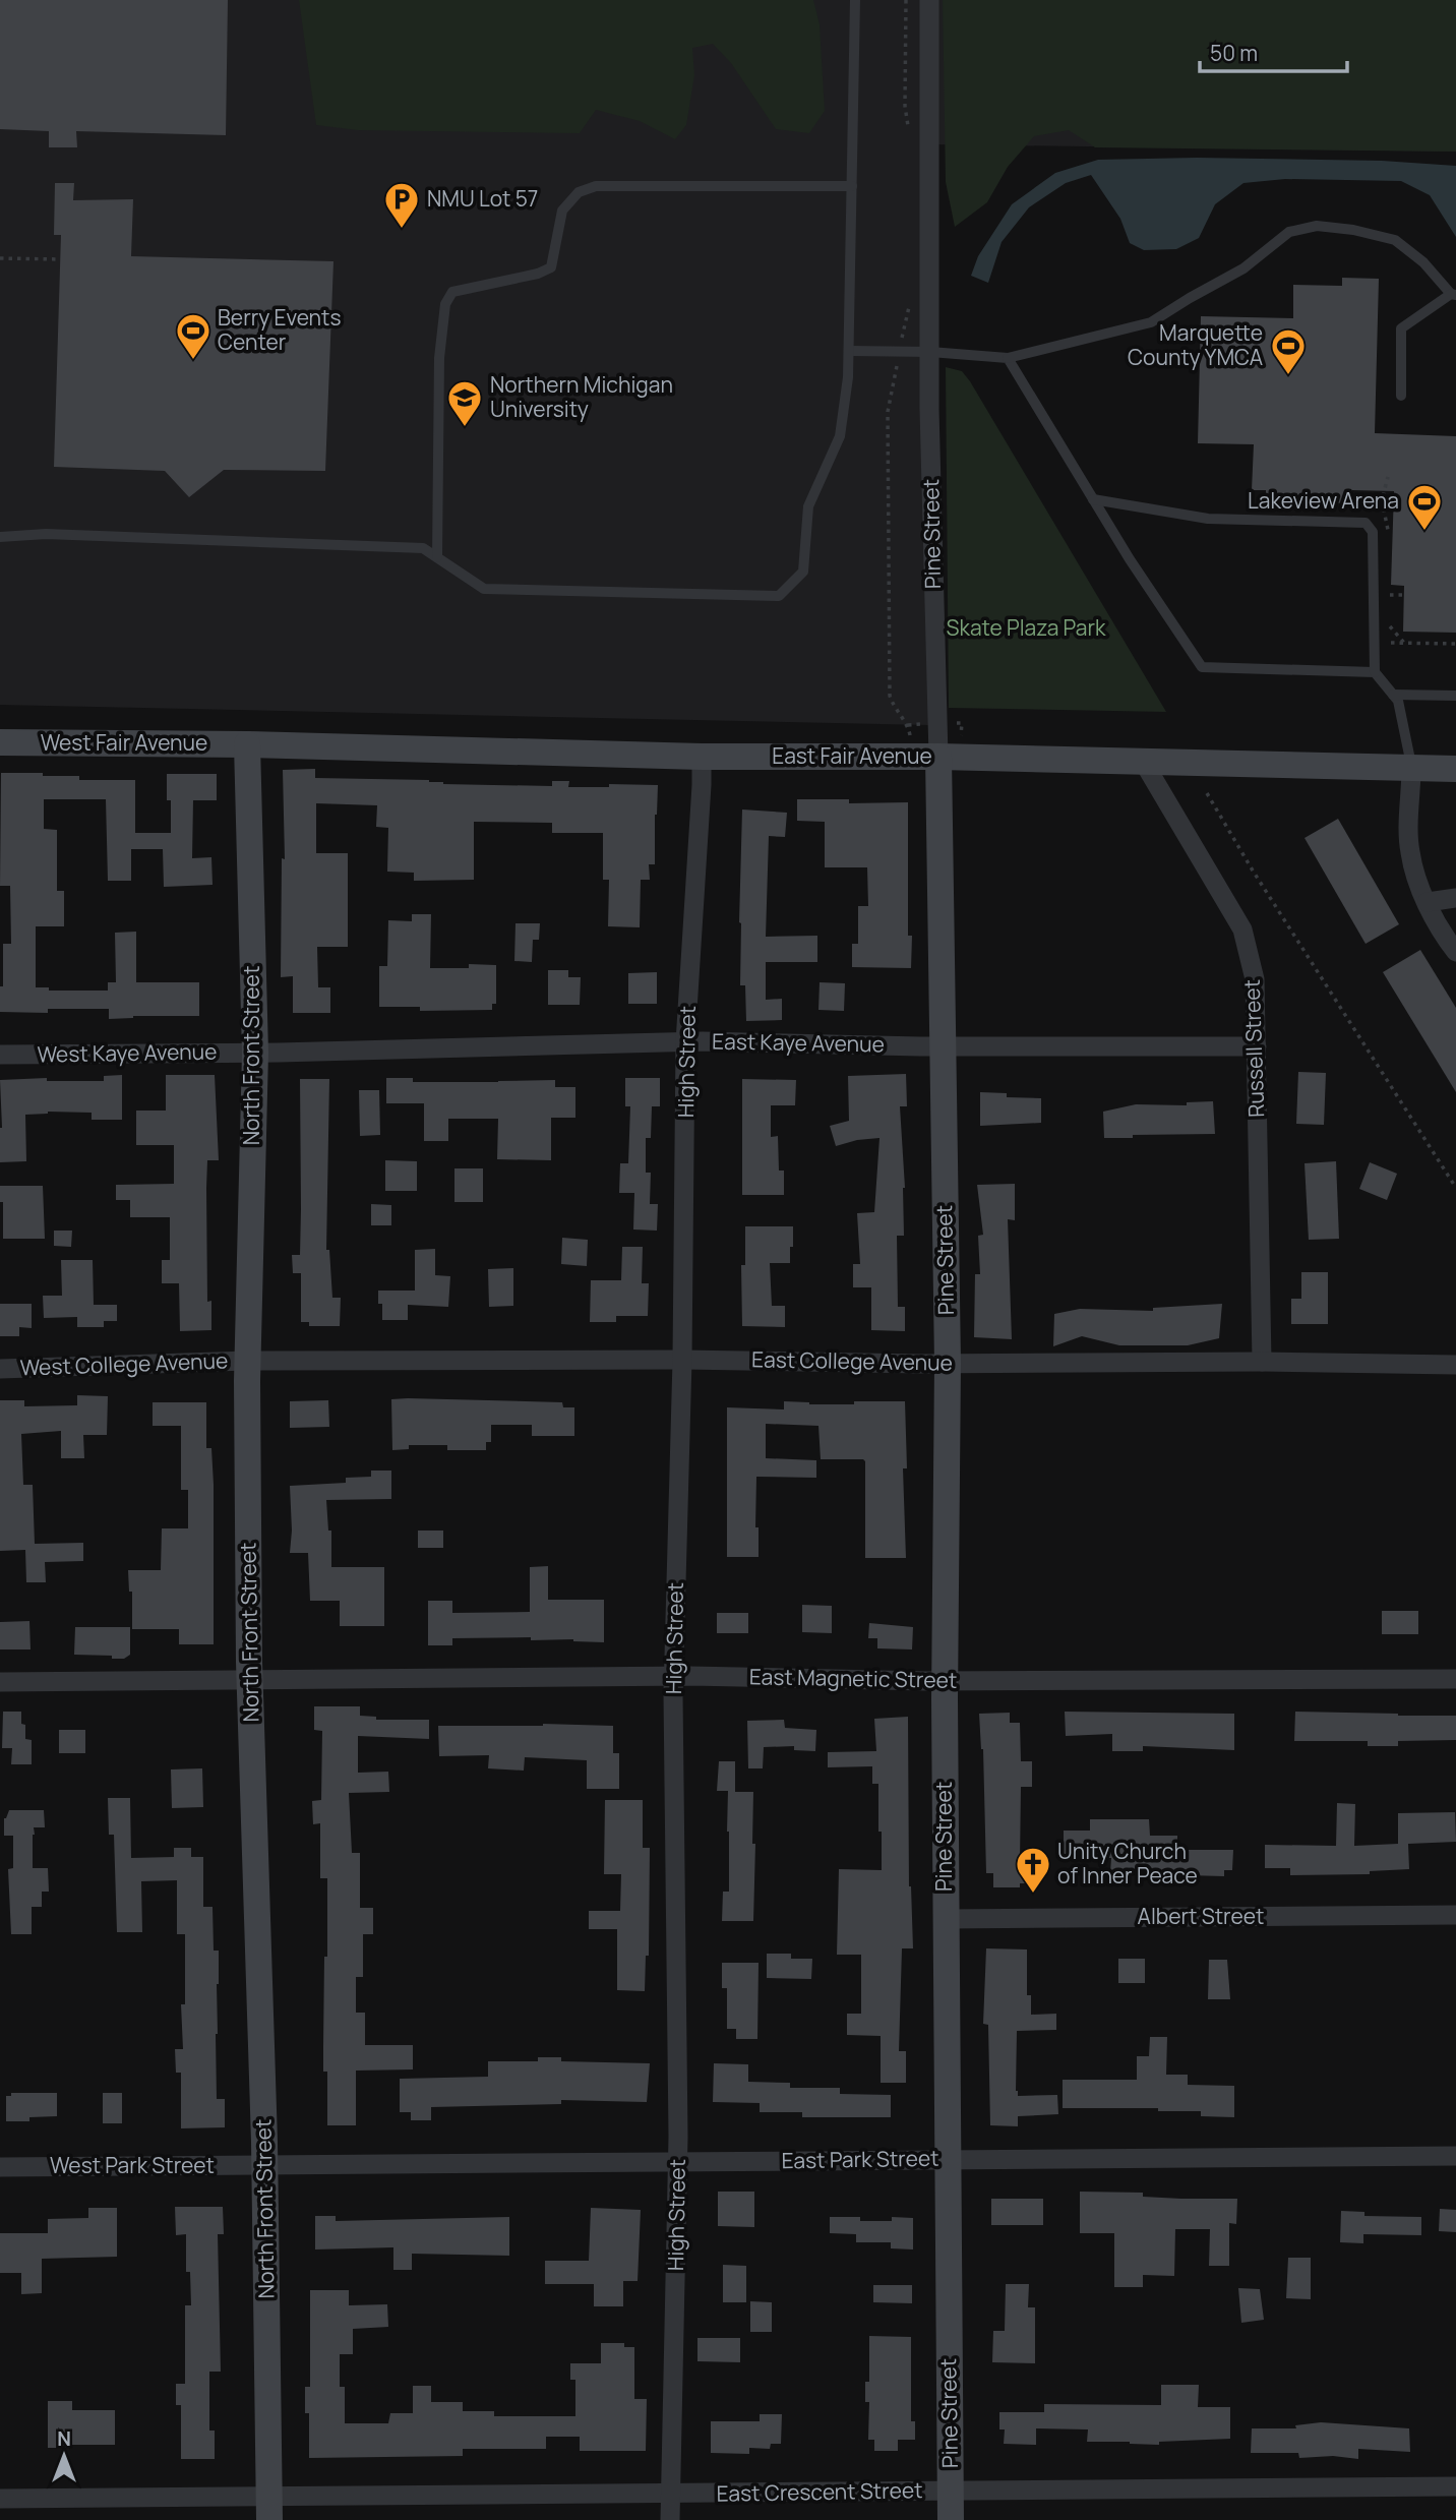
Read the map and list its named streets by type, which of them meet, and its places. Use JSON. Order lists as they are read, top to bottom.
{
  "streets": {
    "street": [
      "Pine Street",
      "West Fair Avenue",
      "East Fair Avenue",
      "East Kaye Avenue",
      "Russell Street",
      "West Kaye Avenue",
      "North Front Street",
      "High Street",
      "East College Avenue",
      "West College Avenue",
      "East Magnetic Street",
      "Albert Street",
      "East Park Street",
      "West Park Street",
      "East Crescent Street"
    ]
  },
  "crossings": [
    ["Pine Street", "East Fair Avenue"],
    ["Pine Street", "East Kaye Avenue"],
    ["Pine Street", "East College Avenue"],
    ["Pine Street", "East Magnetic Street"],
    ["Pine Street", "Albert Street"],
    ["Pine Street", "East Park Street"],
    ["Pine Street", "East Crescent Street"],
    ["West Fair Avenue", "East Fair Avenue"],
    ["West Fair Avenue", "North Front Street"],
    ["East Fair Avenue", "Russell Street"],
    ["East Fair Avenue", "North Front Street"],
    ["East Fair Avenue", "High Street"],
    ["East Kaye Avenue", "Russell Street"],
    ["East Kaye Avenue", "West Kaye Avenue"],
    ["East Kaye Avenue", "North Front Street"],
    ["East Kaye Avenue", "High Street"],
    ["Russell Street", "East College Avenue"],
    ["West Kaye Avenue", "North Front Street"],
    ["North Front Street", "East College Avenue"],
    ["North Front Street", "West College Avenue"],
    ["North Front Street", "East Magnetic Street"],
    ["North Front Street", "East Park Street"],
    ["North Front Street", "West Park Street"],
    ["North Front Street", "East Crescent Street"],
    ["High Street", "East College Avenue"],
    ["High Street", "East Magnetic Street"],
    ["High Street", "East Park Street"],
    ["High Street", "East Crescent Street"],
    ["East College Avenue", "West College Avenue"],
    ["East Park Street", "West Park Street"]
  ],
  "parks": ["Skate Plaza Park"],
  "places": {
    "parking": ["NMU Lot 57"],
    "sports": ["Berry Events Center", "Marquette County YMCA", "Lakeview Arena"],
    "school or university": ["Northern Michigan University"],
    "church": ["Unity Church of Inner Peace"]
  },
  "scale_bar": "50 m",
  "north": "top"
}
